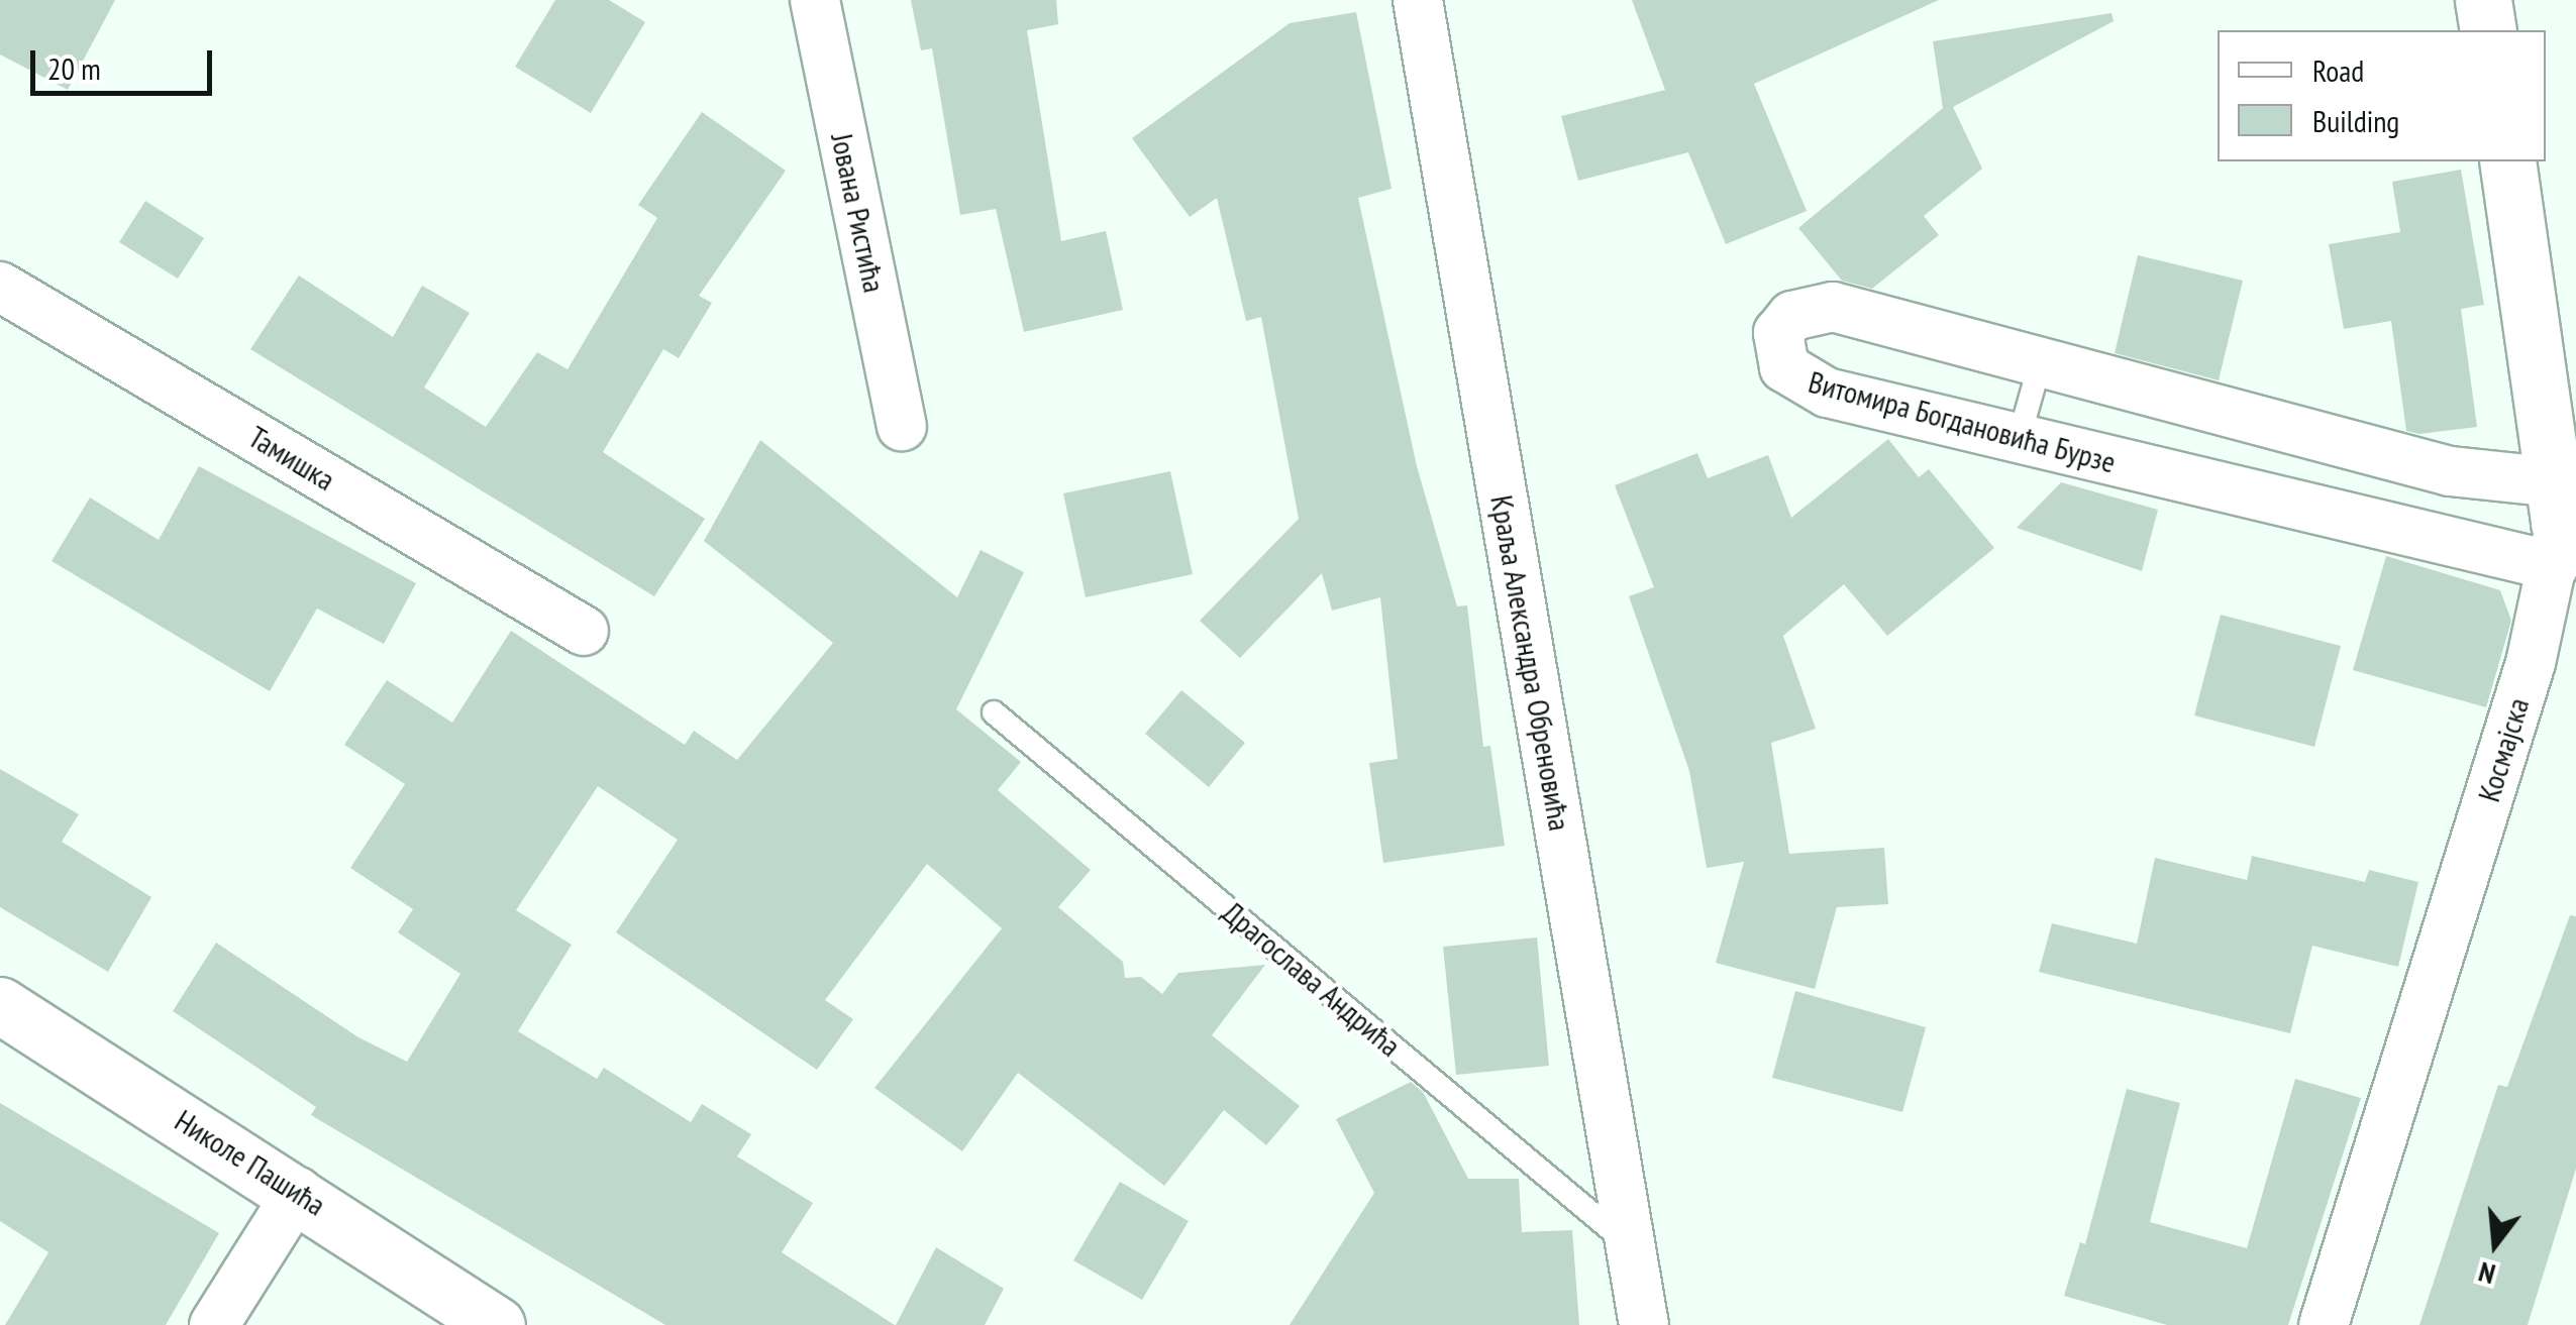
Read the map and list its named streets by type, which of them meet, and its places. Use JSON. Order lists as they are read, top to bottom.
{
  "streets": {
    "street": [
      "Јована Ристића",
      "Витомира Богдановића Бурзе",
      "Тамишка",
      "Краља Александра Обреновића",
      "Космајска",
      "Николе Пашића"
    ],
    "lane": ["Драгослава Андрића"]
  },
  "crossings": [
    ["Витомира Богдановића Бурзе", "Космајска"],
    ["Краља Александра Обреновића", "Драгослава Андрића"]
  ],
  "legend": ["Road", "Building"],
  "scale_bar": "20 m",
  "north": "bottom"
}
